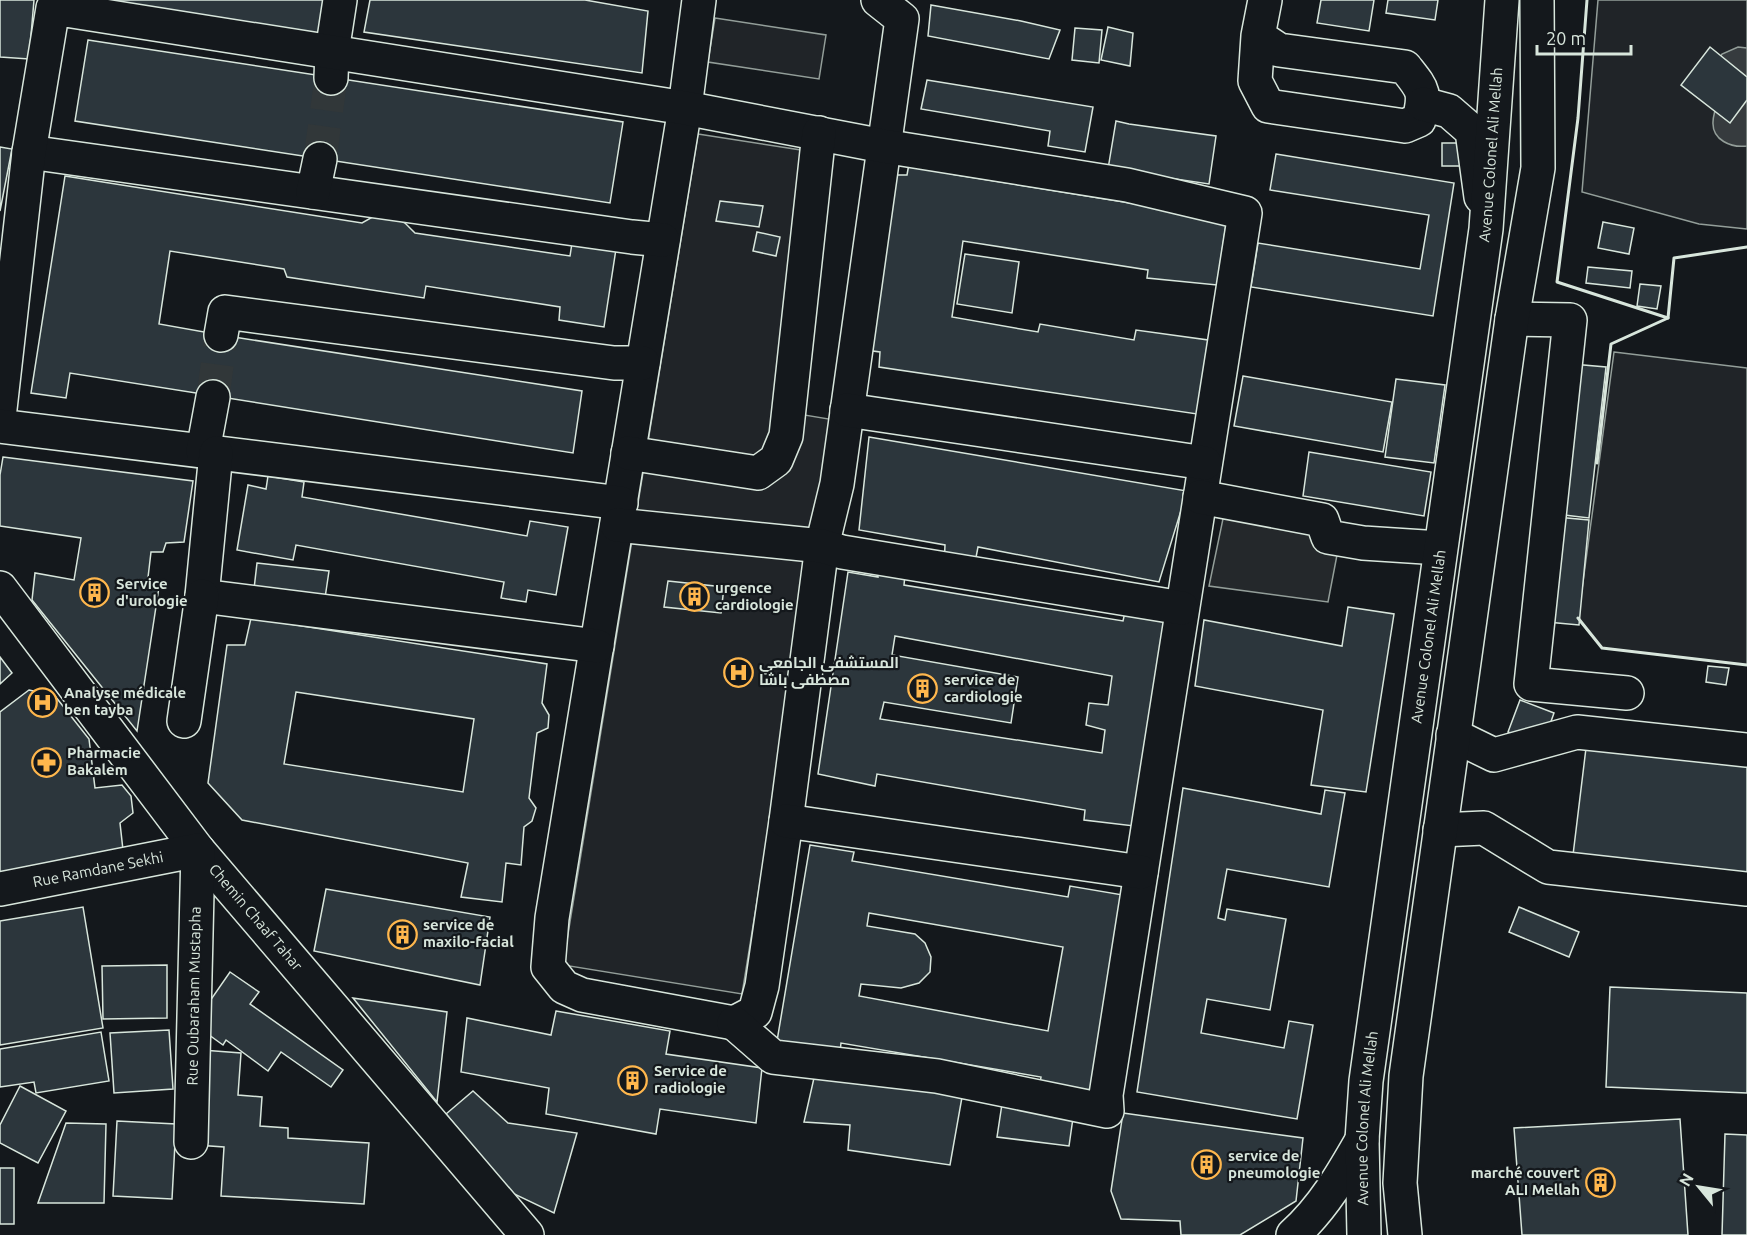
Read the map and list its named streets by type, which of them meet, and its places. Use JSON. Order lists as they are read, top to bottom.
{
  "streets": {
    "main road": [
      "Avenue Colonel Ali Mellah",
      "Rue Ramdane Sekhi",
      "Chemin Chaaf Tahar",
      "Rue Oubaraham Mustapha"
    ]
  },
  "crossings": [
    ["Rue Ramdane Sekhi", "Chemin Chaaf Tahar"],
    ["Rue Ramdane Sekhi", "Rue Oubaraham Mustapha"],
    ["Chemin Chaaf Tahar", "Rue Oubaraham Mustapha"]
  ],
  "places": {
    "building": [
      "Service d'urologie",
      "urgence cardiologie",
      "service de cardiologie",
      "service de maxilo-facial",
      "Service de radiologie",
      "service de pneumologie",
      "marché couvert ALI Mellah"
    ],
    "hospital": ["المستشفى الجامعي مصطفى باشا", "Analyse médicale ben tayba"],
    "pharmacy": ["Pharmacie Bakalem"]
  },
  "scale_bar": "20 m",
  "north": "top left"
}
